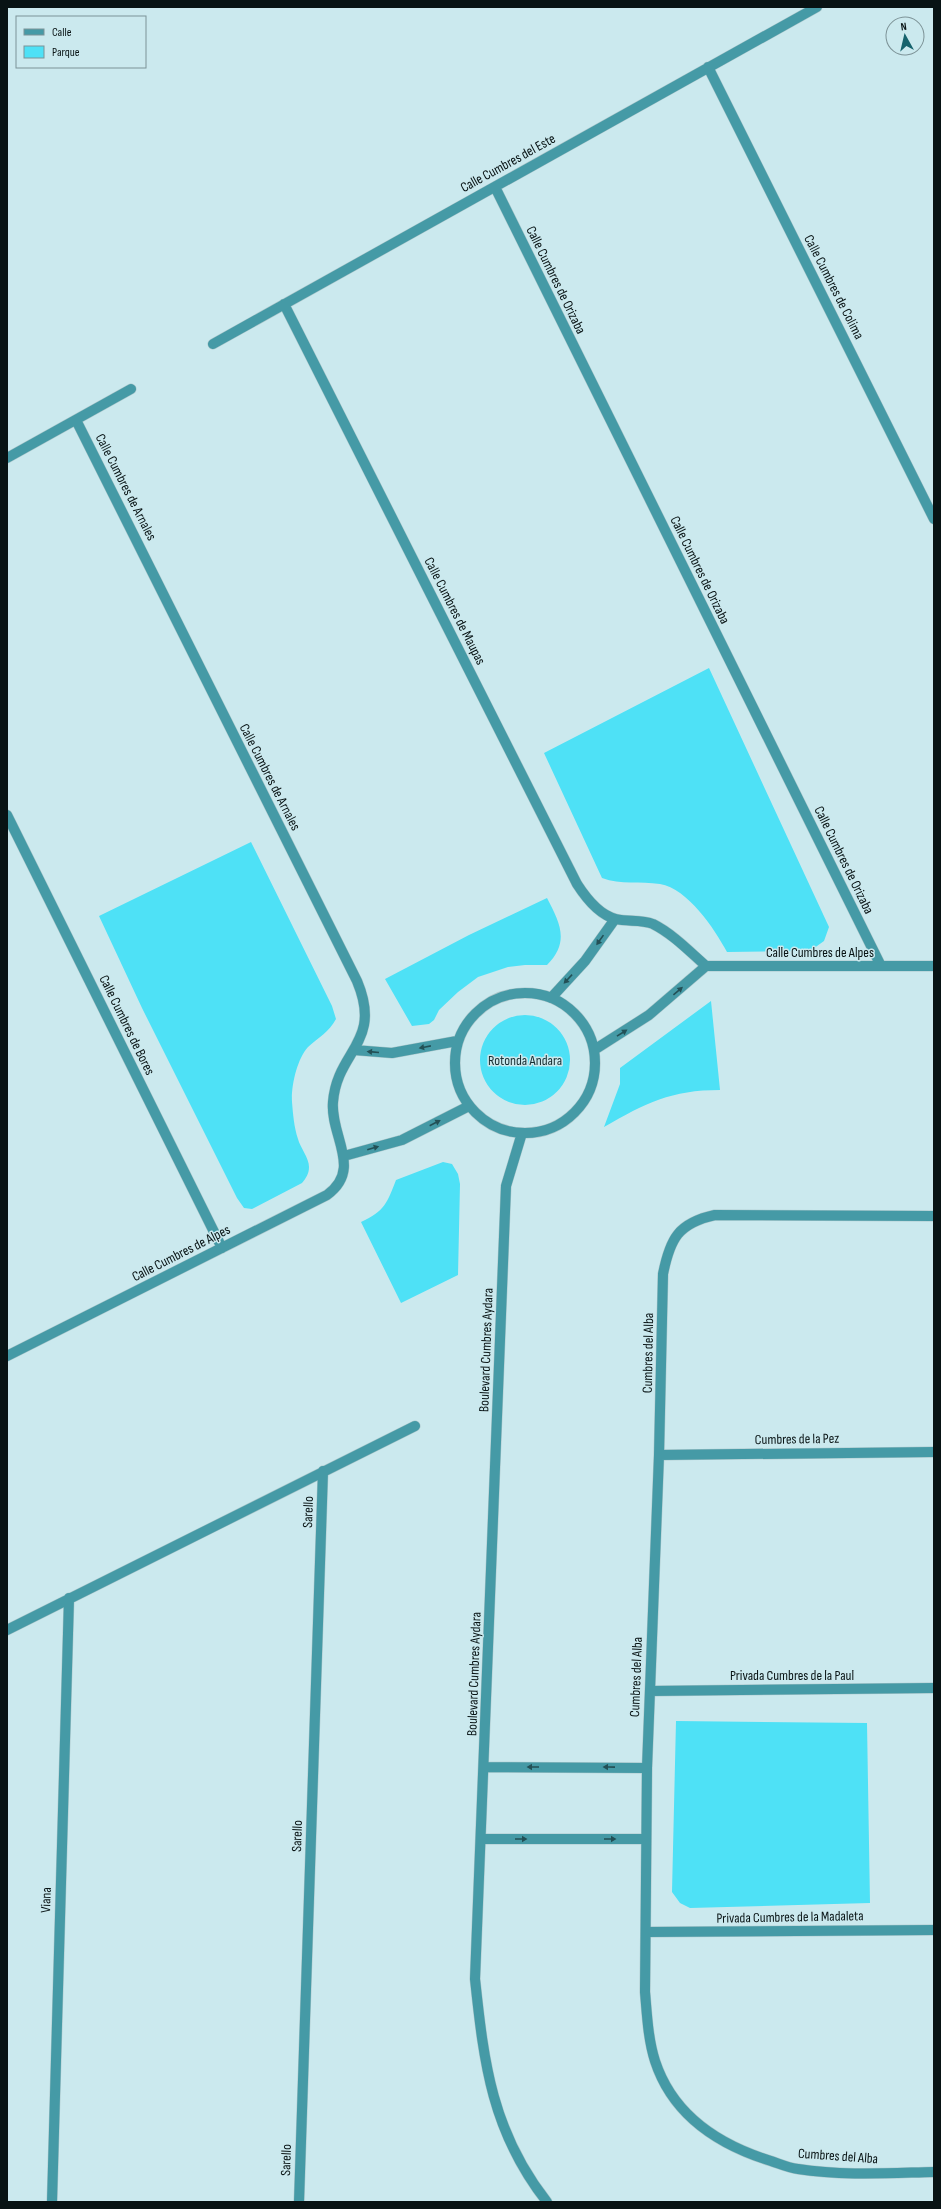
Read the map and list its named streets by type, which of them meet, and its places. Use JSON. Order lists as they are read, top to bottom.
{
  "streets": {
    "street": [
      "Calle Cumbres del Este",
      "Calle Cumbres de Orizaba",
      "Calle Cumbres de Colima",
      "Calle Cumbres de Arnales",
      "Calle Cumbres de Maupas",
      "Calle Cumbres de Alpes",
      "Calle Cumbres de Bores",
      "Boulevard Cumbres Aydara",
      "Cumbres del Alba",
      "Cumbres de la Pez",
      "Sarello",
      "Privada Cumbres de la Paul",
      "Viana",
      "Privada Cumbres de la Madaleta"
    ]
  },
  "crossings": [
    ["Calle Cumbres del Este", "Calle Cumbres de Orizaba"],
    ["Calle Cumbres del Este", "Calle Cumbres de Colima"],
    ["Calle Cumbres del Este", "Calle Cumbres de Maupas"],
    ["Calle Cumbres de Orizaba", "Calle Cumbres de Alpes"],
    ["Calle Cumbres de Arnales", "Calle Cumbres de Alpes"],
    ["Calle Cumbres de Alpes", "Calle Cumbres de Bores"],
    ["Cumbres del Alba", "Cumbres de la Pez"],
    ["Cumbres del Alba", "Privada Cumbres de la Paul"],
    ["Cumbres del Alba", "Privada Cumbres de la Madaleta"],
    ["Sarello", "Viana"]
  ],
  "parks": ["Rotonda Andara"],
  "legend": ["Calle", "Parque"],
  "north": "top"
}
